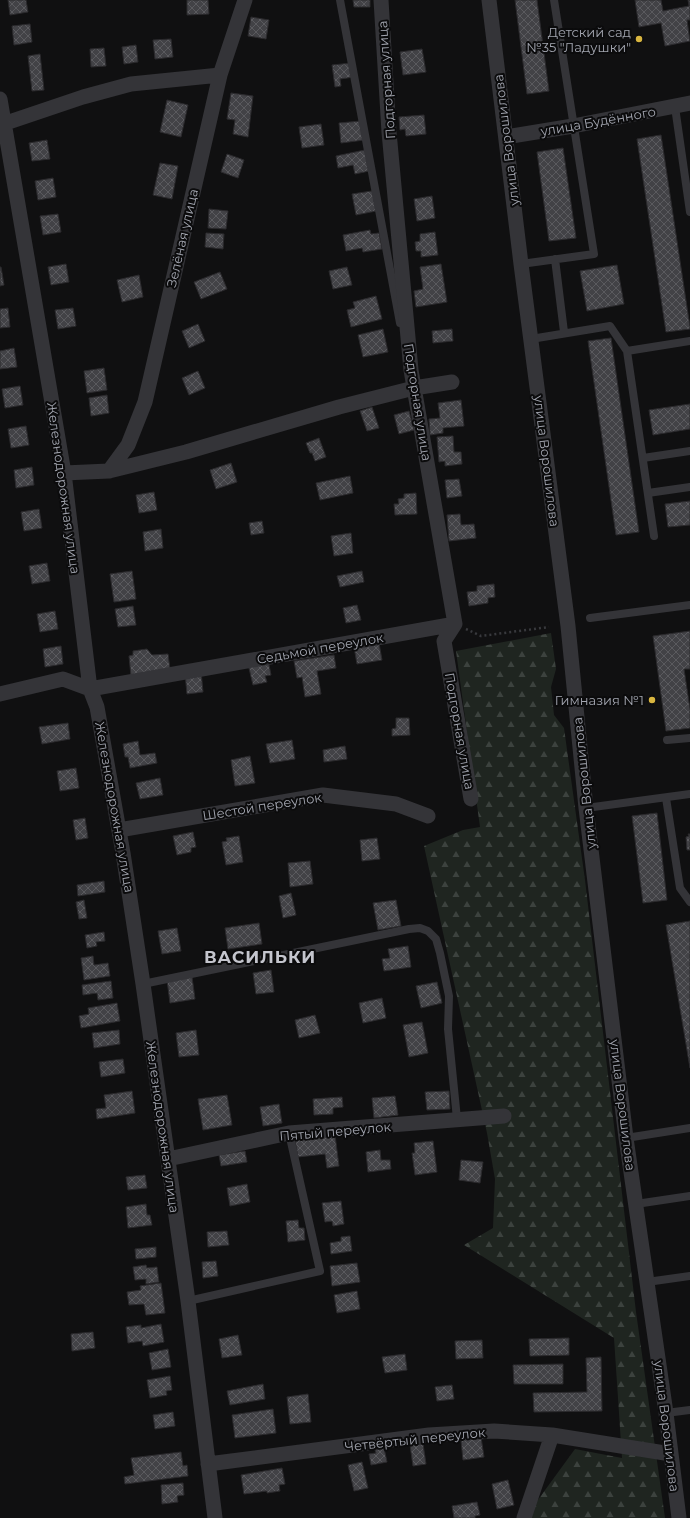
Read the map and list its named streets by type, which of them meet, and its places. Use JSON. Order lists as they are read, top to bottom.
{
  "streets": {
    "street": [
      "Подгорная улица",
      "улица Будённого",
      "улица Ворошилова",
      "Зелёная улица",
      "Железнодорожная улица",
      "Седьмой переулок",
      "Шестой переулок",
      "Пятый переулок",
      "Четвёртый переулок"
    ]
  },
  "crossings": [
    ["Подгорная улица", "Седьмой переулок"],
    ["улица Будённого", "улица Ворошилова"],
    ["улица Ворошилова", "Четвёртый переулок"],
    ["Железнодорожная улица", "Седьмой переулок"],
    ["Железнодорожная улица", "Шестой переулок"],
    ["Железнодорожная улица", "Пятый переулок"],
    ["Железнодорожная улица", "Четвёртый переулок"]
  ],
  "districts": ["ВАСИЛЬКИ"],
  "places": ["Детский сад №35 \"Ладушки\"", "Гимназия №1"]
}
